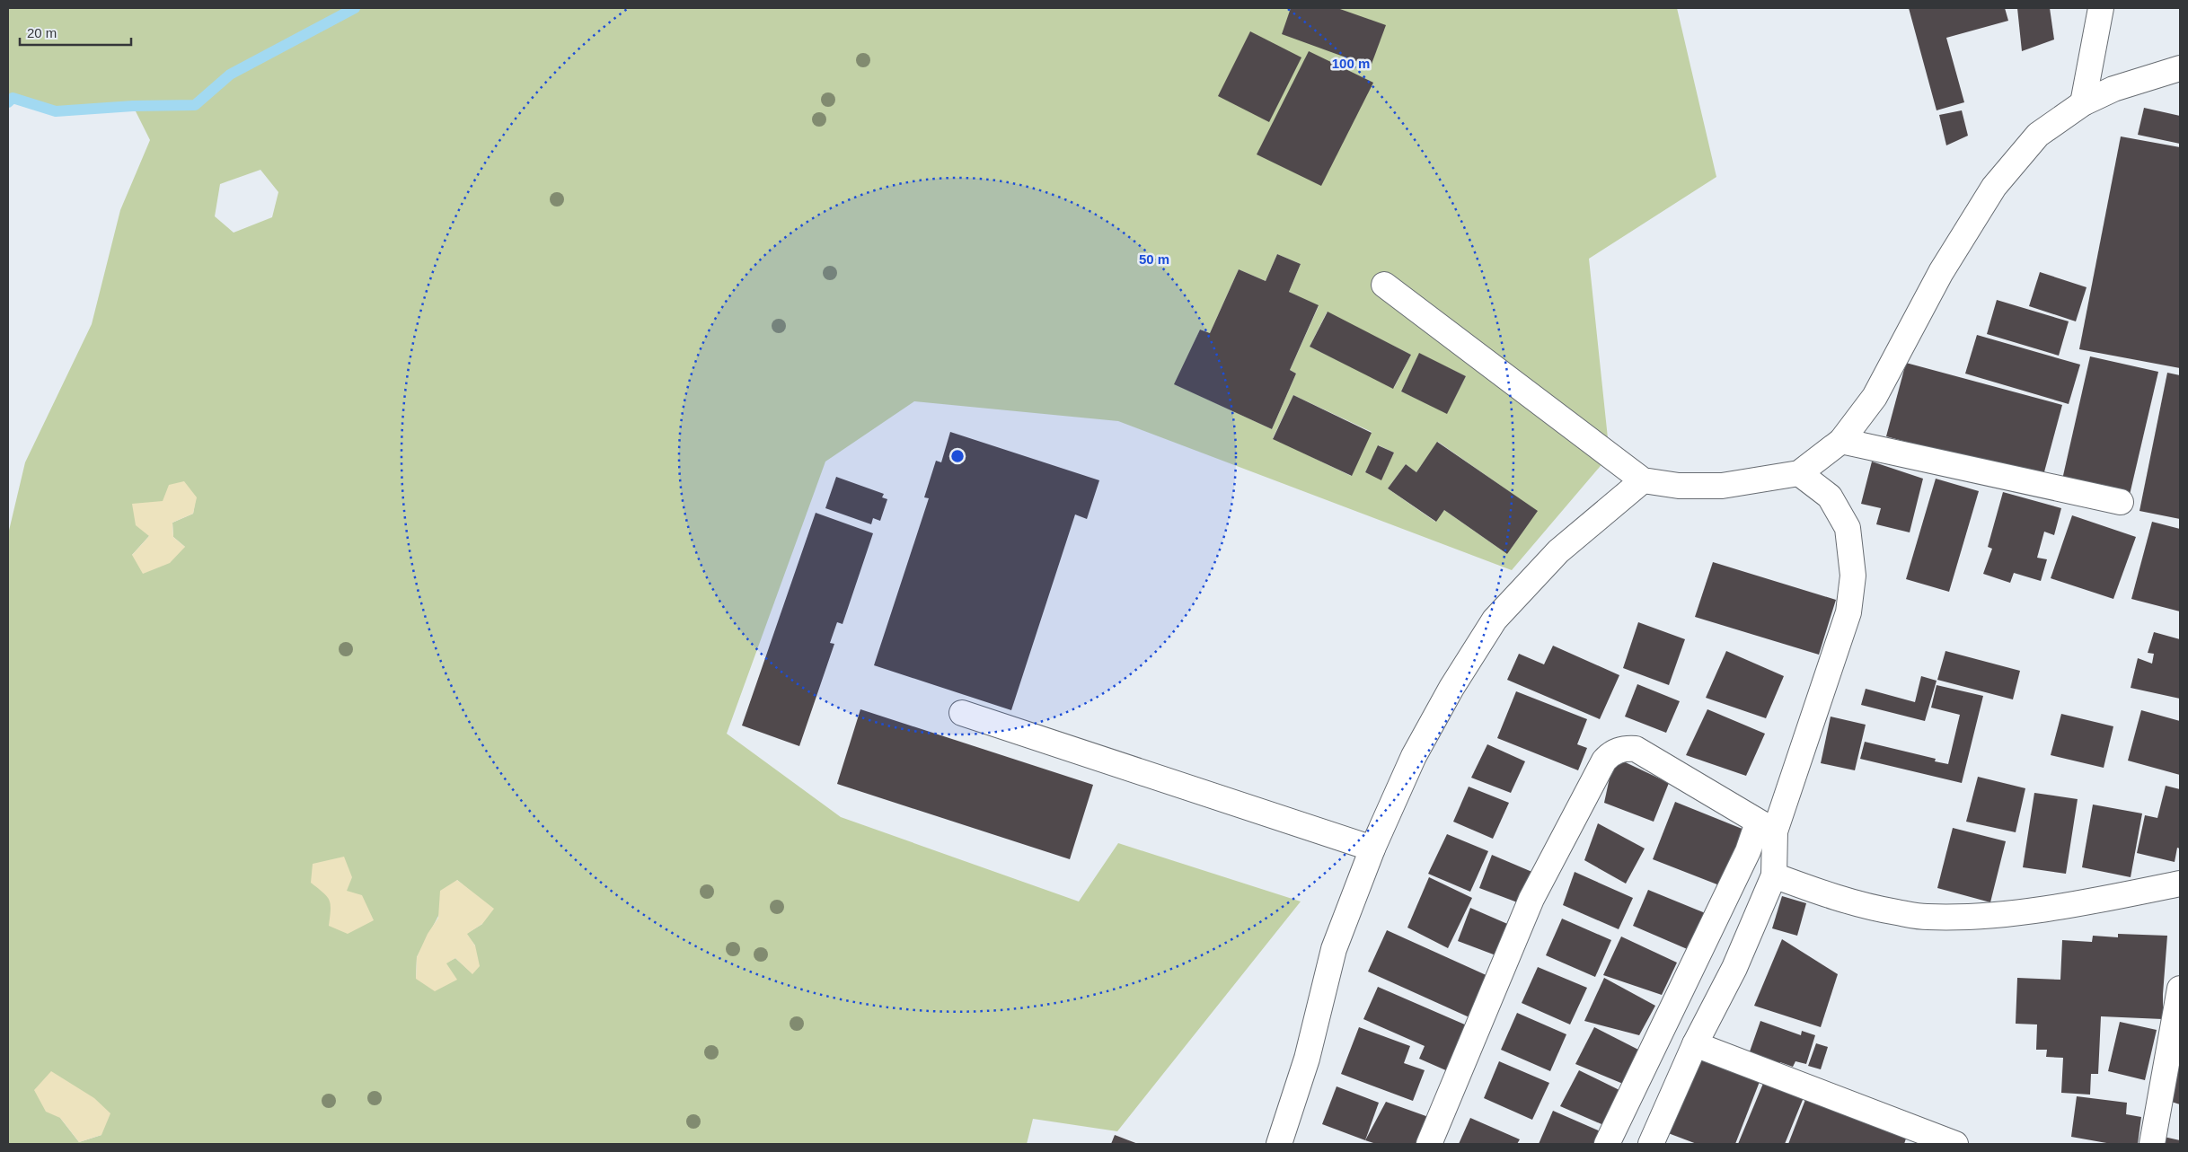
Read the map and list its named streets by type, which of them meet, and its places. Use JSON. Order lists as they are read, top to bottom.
{
  "scale_bar": "20 m",
  "rings": ["100 m", "50 m"]
}
